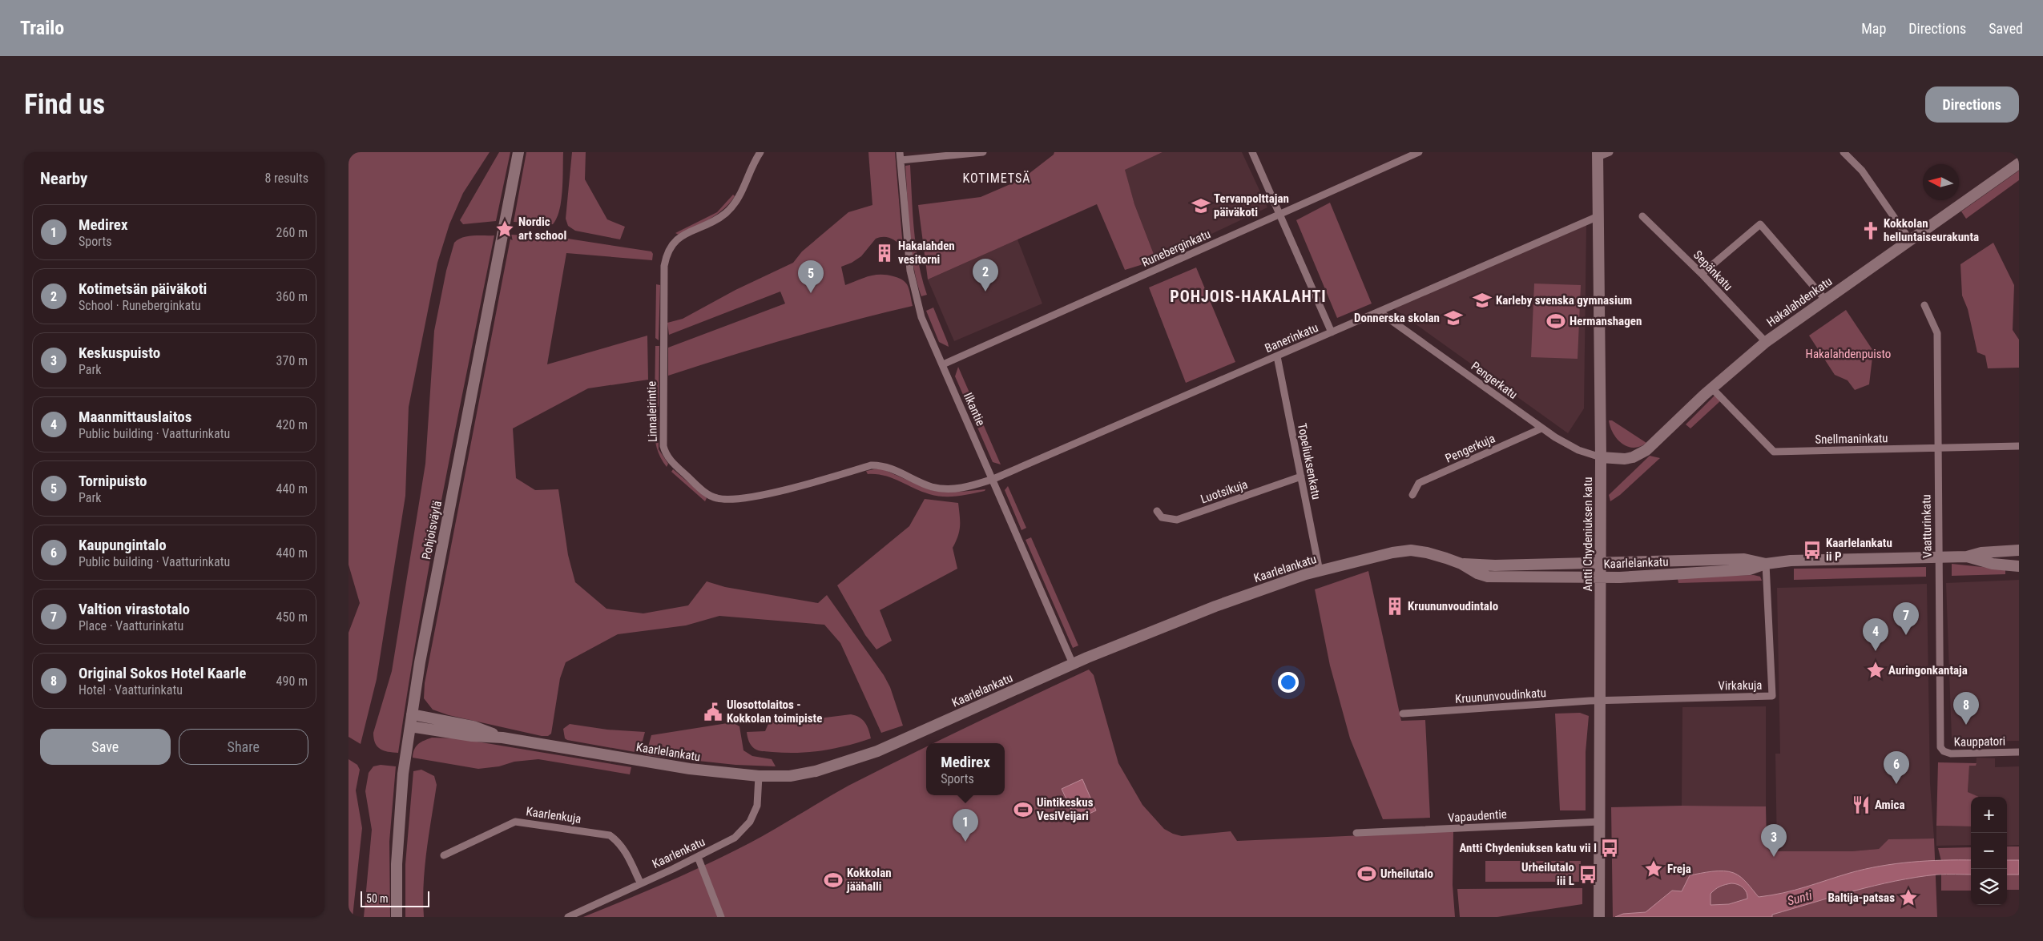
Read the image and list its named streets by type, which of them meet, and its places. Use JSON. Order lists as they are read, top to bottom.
{
  "streets": {
    "main road": [
      "Hakalahdenkatu",
      "Pohjoisväylä",
      "Antti Chydeniuksen katu",
      "Kaarlelankatu"
    ],
    "street": [
      "Runeberginkatu",
      "Sepänkatu",
      "Banerinkatu",
      "Pengerkatu",
      "Ilkantie",
      "Linnaleirintie",
      "Snellmaninkatu",
      "Pengerkuja",
      "Topeliuksenkatu",
      "Luotsikuja",
      "Vaatturinkatu",
      "Virkakuja",
      "Kruununvoudinkatu",
      "Kauppatori",
      "Kaarlenkuja",
      "Vapaudentie",
      "Kaarlenkatu"
    ]
  },
  "crossings": [
    ["Runeberginkatu", "Ilkantie"],
    ["Sepänkatu", "Hakalahdenkatu"],
    ["Hakalahdenkatu", "Pengerkatu"],
    ["Hakalahdenkatu", "Snellmaninkatu"],
    ["Hakalahdenkatu", "Antti Chydeniuksen katu"],
    ["Banerinkatu", "Pengerkatu"],
    ["Banerinkatu", "Ilkantie"],
    ["Banerinkatu", "Linnaleirintie"],
    ["Banerinkatu", "Topeliuksenkatu"],
    ["Banerinkatu", "Antti Chydeniuksen katu"],
    ["Pengerkatu", "Pengerkuja"],
    ["Pengerkatu", "Antti Chydeniuksen katu"],
    ["Ilkantie", "Linnaleirintie"],
    ["Ilkantie", "Kaarlelankatu"],
    ["Snellmaninkatu", "Vaatturinkatu"],
    ["Topeliuksenkatu", "Luotsikuja"],
    ["Topeliuksenkatu", "Kaarlelankatu"],
    ["Vaatturinkatu", "Kaarlelankatu"],
    ["Vaatturinkatu", "Kauppatori"],
    ["Pohjoisväylä", "Kaarlelankatu"],
    ["Antti Chydeniuksen katu", "Kaarlelankatu"],
    ["Antti Chydeniuksen katu", "Virkakuja"],
    ["Antti Chydeniuksen katu", "Kruununvoudinkatu"],
    ["Antti Chydeniuksen katu", "Vapaudentie"],
    ["Kaarlelankatu", "Virkakuja"],
    ["Kaarlelankatu", "Kaarlenkatu"],
    ["Virkakuja", "Kruununvoudinkatu"],
    ["Kaarlenkuja", "Kaarlenkatu"]
  ],
  "districts": ["KOTIMETSÄ", "POHJOIS-HAKALAHTI"],
  "water": ["Sunti"],
  "parks": ["Hakalahdenpuisto"],
  "places": {
    "school or university": ["Tervanpolttajan päiväkoti", "Karleby svenska gymnasium", "Donnerska skolan"],
    "place": [
      "Nordic art school",
      "Auringonkantaja",
      "Freja",
      "Baltija-patsas"
    ],
    "church": ["Kokkolan helluntaiseurakunta"],
    "building": ["Hakalahden vesitorni", "Kruununvoudintalo"],
    "sports": [
      "Hermanshagen",
      "Uintikeskus VesiVeijari",
      "Urheilutalo",
      "Kokkolan jäähalli"
    ],
    "bus stop": ["Kaarlelankatu ii P", "Antti Chydeniuksen katu vii I", "Urheilutalo iii L"],
    "public building": ["Ulosottolaitos - Kokkolan toimipiste"],
    "restaurant": ["Amica"]
  },
  "scale_bar": "50 m",
  "north": "left",
  "page": {
    "header": "Trailo",
    "nav": ["Map", "Directions", "Saved"],
    "buttons": [
      "Directions",
      ["Save", "Share"]
    ],
    "title": "Find us",
    "heading": ["Nearby", "8 results"],
    "list": [
      {
        "mark": "1",
        "name": "Medirex",
        "note": "Sports",
        "value": "260 m"
      },
      {
        "mark": "2",
        "name": "Kotimetsän päiväkoti",
        "note": "School · Runeberginkatu",
        "value": "360 m"
      },
      {
        "mark": "3",
        "name": "Keskuspuisto",
        "note": "Park",
        "value": "370 m"
      },
      {
        "mark": "4",
        "name": "Maanmittauslaitos",
        "note": "Public building · Vaatturinkatu",
        "value": "420 m"
      },
      {
        "mark": "5",
        "name": "Tornipuisto",
        "note": "Park",
        "value": "440 m"
      },
      {
        "mark": "6",
        "name": "Kaupungintalo",
        "note": "Public building · Vaatturinkatu",
        "value": "440 m"
      },
      {
        "mark": "7",
        "name": "Valtion virastotalo",
        "note": "Place · Vaatturinkatu",
        "value": "450 m"
      },
      {
        "mark": "8",
        "name": "Original Sokos Hotel Kaarle",
        "note": "Hotel · Vaatturinkatu",
        "value": "490 m"
      }
    ],
    "pins": [
      "2",
      "5",
      "7",
      "4",
      "8",
      "6",
      "1",
      "3"
    ],
    "popup": ["Medirex", "Sports"],
    "map_buttons": ["+", "−"],
    "scale": "50 m"
  }
}
